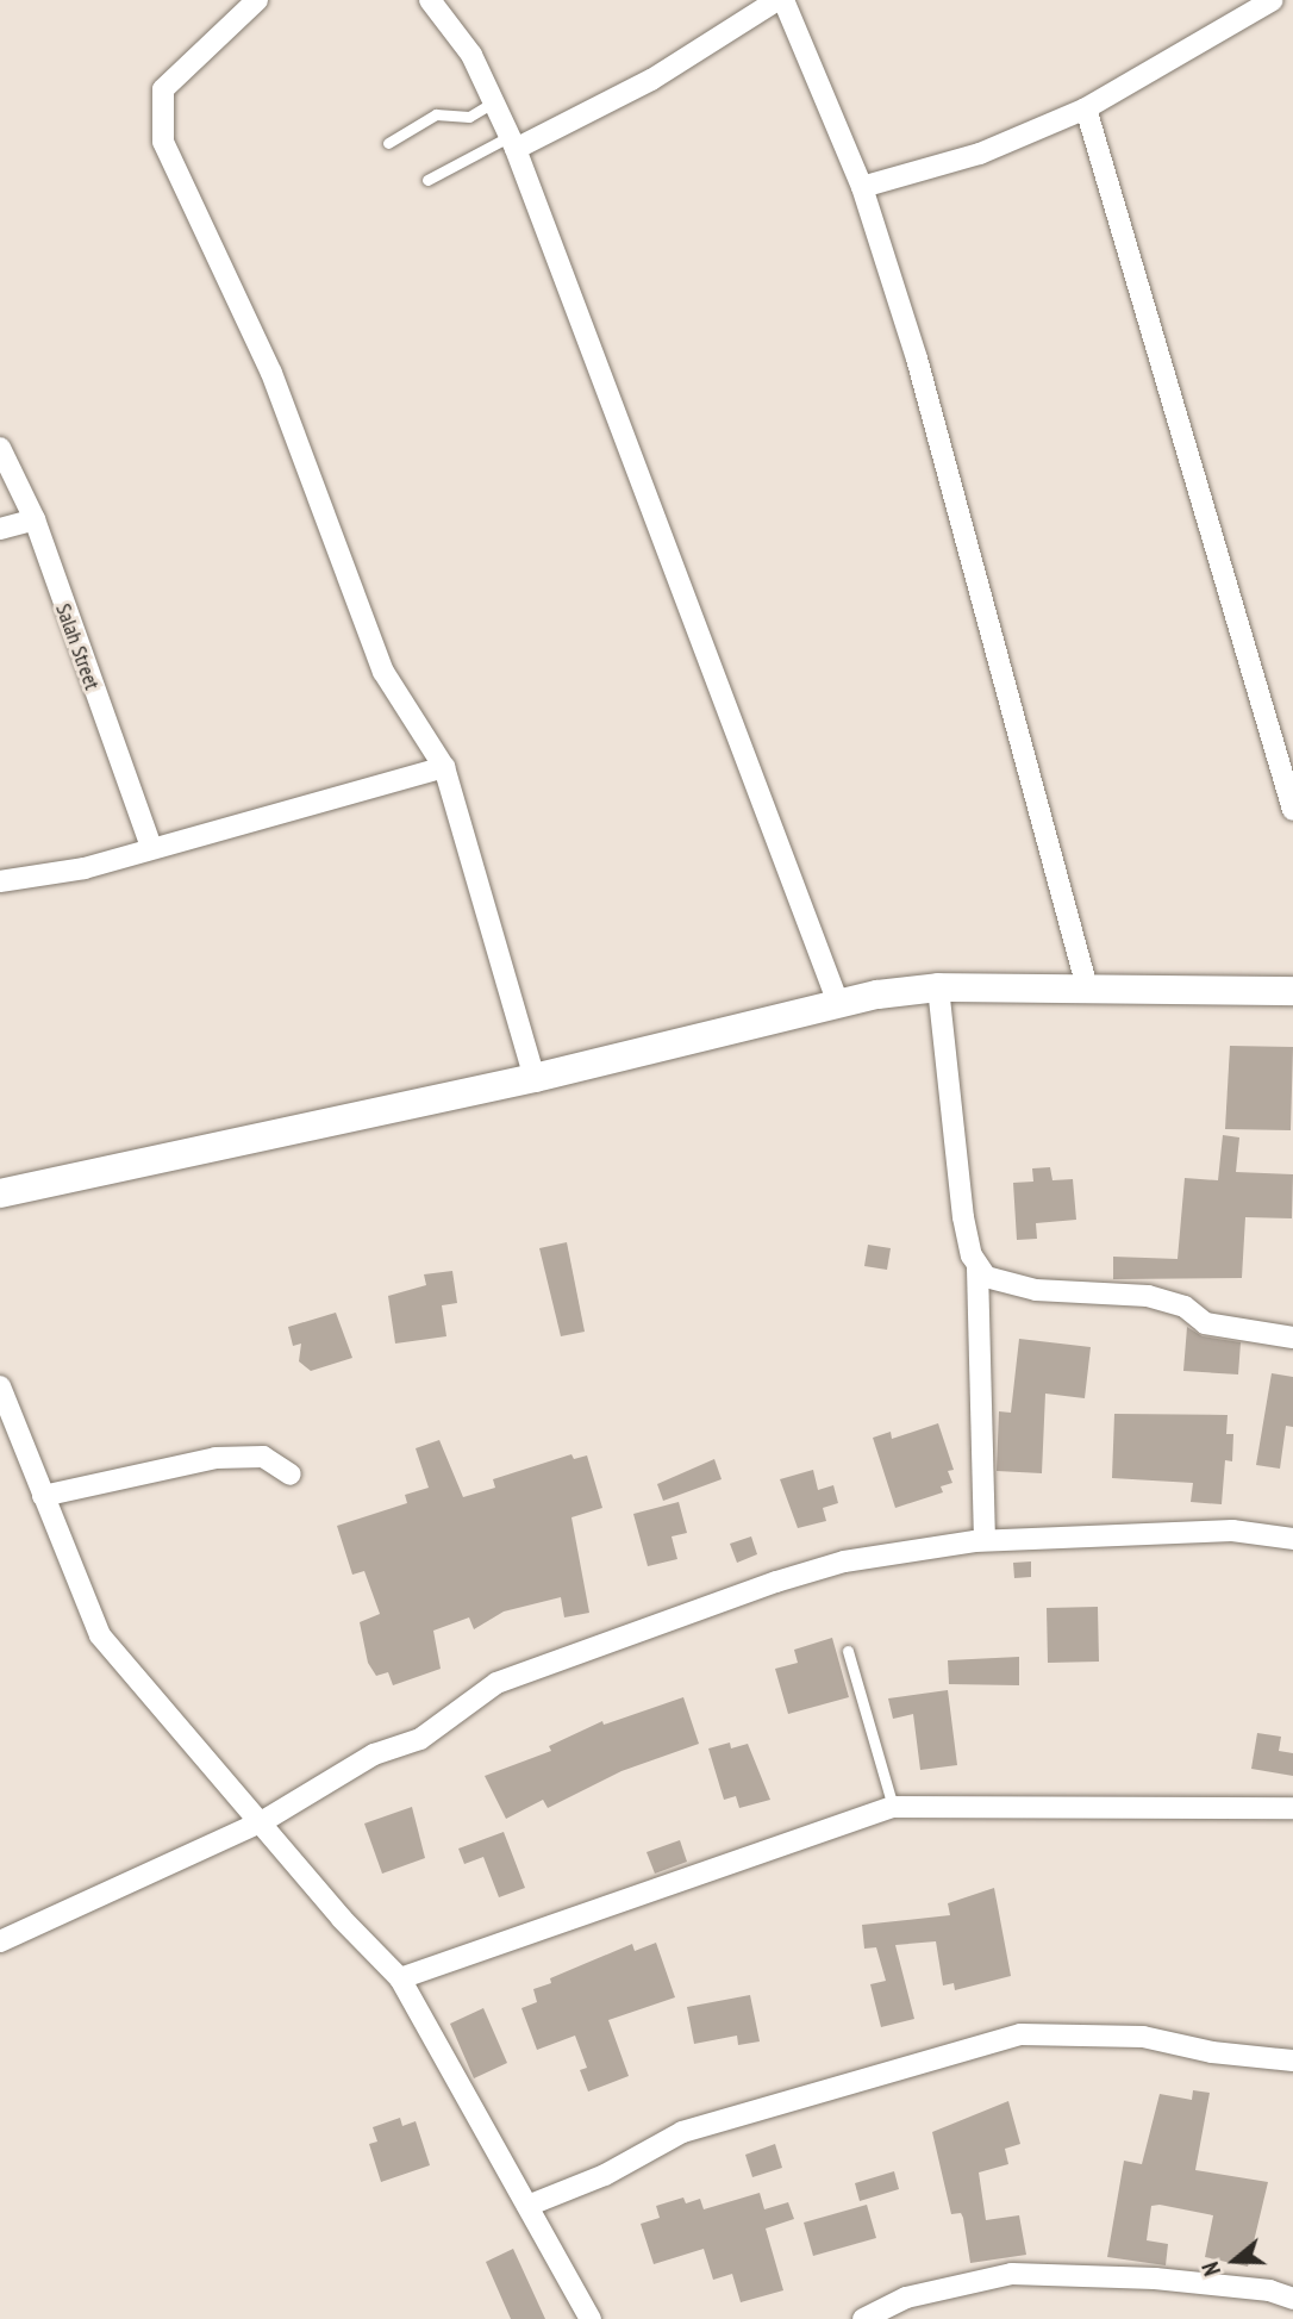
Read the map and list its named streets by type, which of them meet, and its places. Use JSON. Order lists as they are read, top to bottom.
{
  "streets": {
    "street": ["Salah Street"]
  },
  "north": "left"
}
